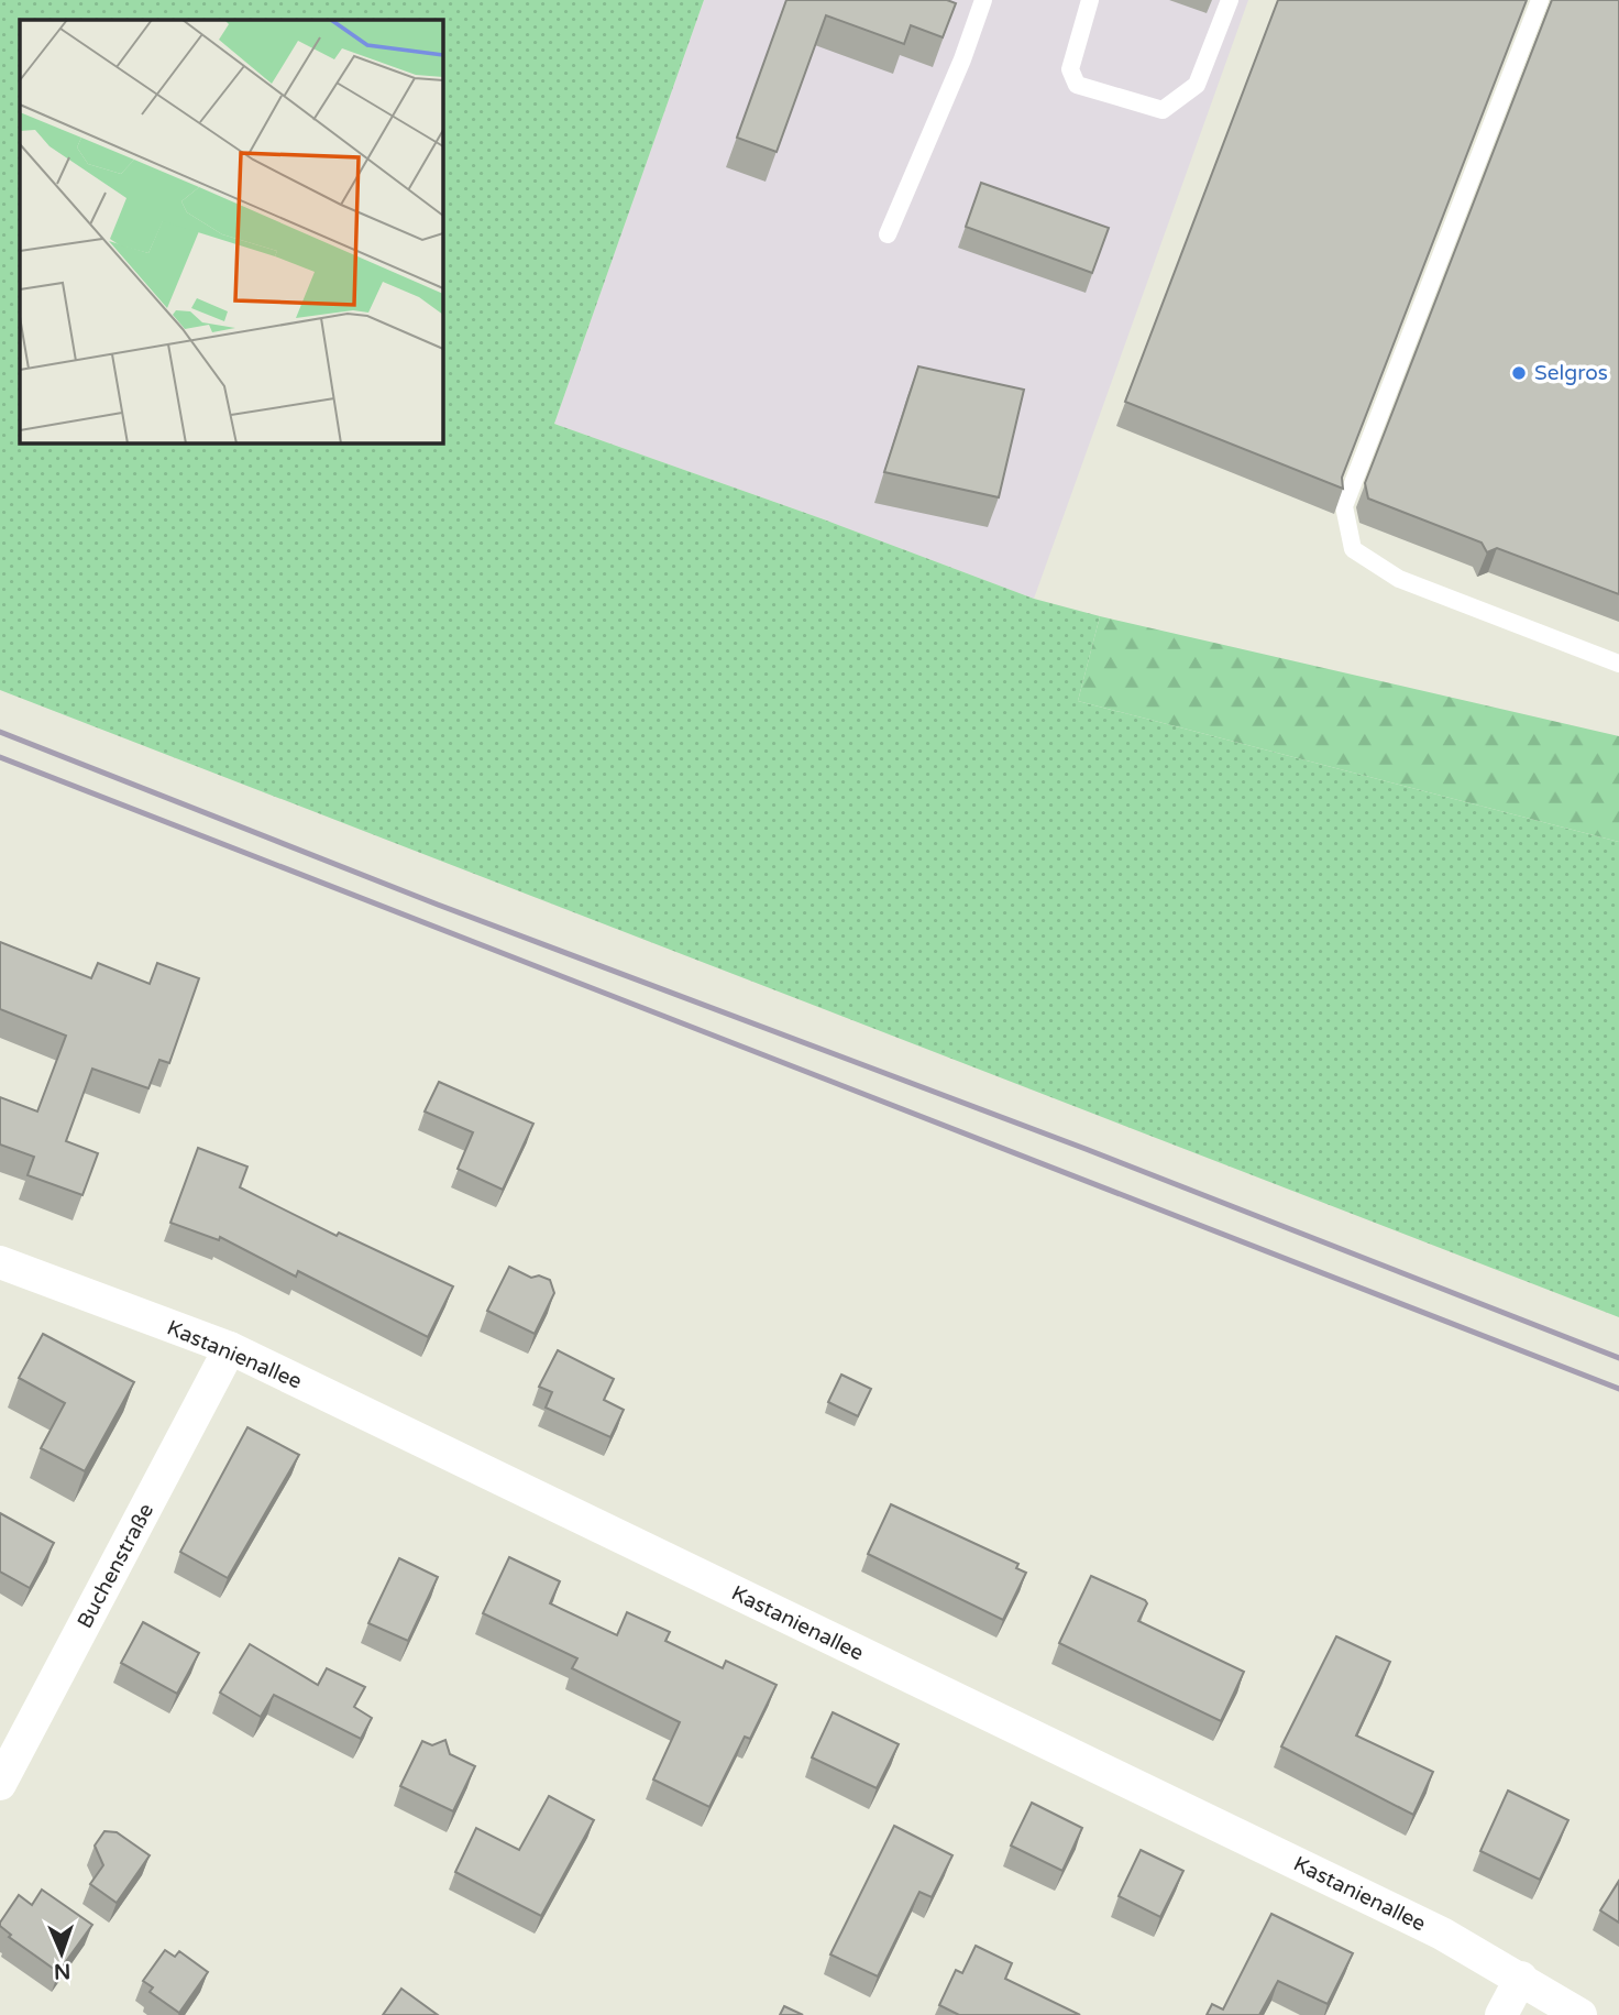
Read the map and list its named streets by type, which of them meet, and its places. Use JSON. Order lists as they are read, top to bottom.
{
  "streets": {
    "street": ["Kastanienallee", "Buchenstraße"]
  },
  "crossings": [
    ["Kastanienallee", "Buchenstraße"]
  ],
  "places": ["Selgros"],
  "north": "bottom"
}
